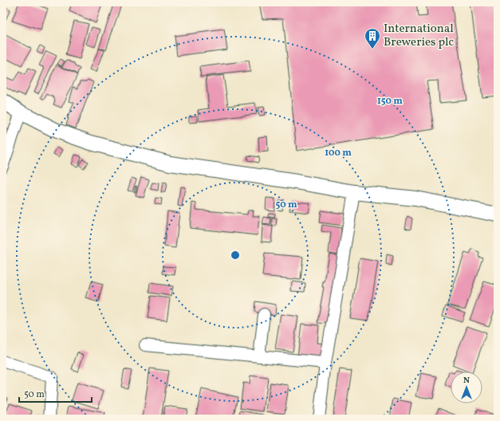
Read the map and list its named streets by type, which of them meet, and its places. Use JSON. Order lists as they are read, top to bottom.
{
  "places": {
    "building": ["International Breweries plc"]
  },
  "scale_bar": "50 m",
  "north": "top",
  "rings": ["150 m", "100 m", "50 m"]
}
